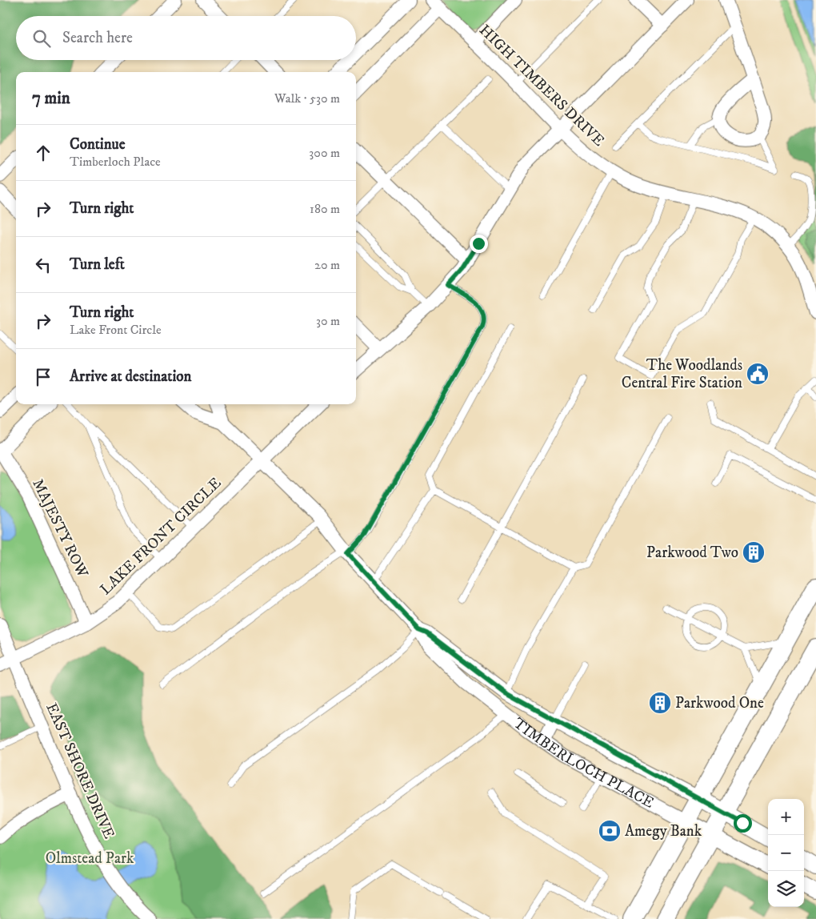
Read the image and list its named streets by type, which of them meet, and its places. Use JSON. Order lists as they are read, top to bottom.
{
  "streets": {
    "street": [
      "HIGH TIMBERS DRIVE",
      "MAJESTY ROW",
      "LAKE FRONT CIRCLE",
      "TIMBERLOCH PLACE",
      "EAST SHORE DRIVE"
    ]
  },
  "crossings": [
    ["MAJESTY ROW", "LAKE FRONT CIRCLE"],
    ["LAKE FRONT CIRCLE", "TIMBERLOCH PLACE"],
    ["LAKE FRONT CIRCLE", "EAST SHORE DRIVE"]
  ],
  "parks": ["Olmstead Park"],
  "places": {
    "public building": ["The Woodlands Central Fire Station"],
    "building": ["Parkwood Two", "Parkwood One"],
    "bank": ["Amegy Bank"]
  },
  "page": {
    "search": "Search here",
    "heading": ["7 min", "Walk · 530 m"],
    "list": [
      ["Continue", "Timberloch Place", "300 m"],
      ["Turn right", "180 m"],
      ["Turn left", "20 m"],
      ["Turn right", "Lake Front Circle", "30 m"],
      "Arrive at destination"
    ],
    "map_buttons": ["+", "−"]
  }
}
